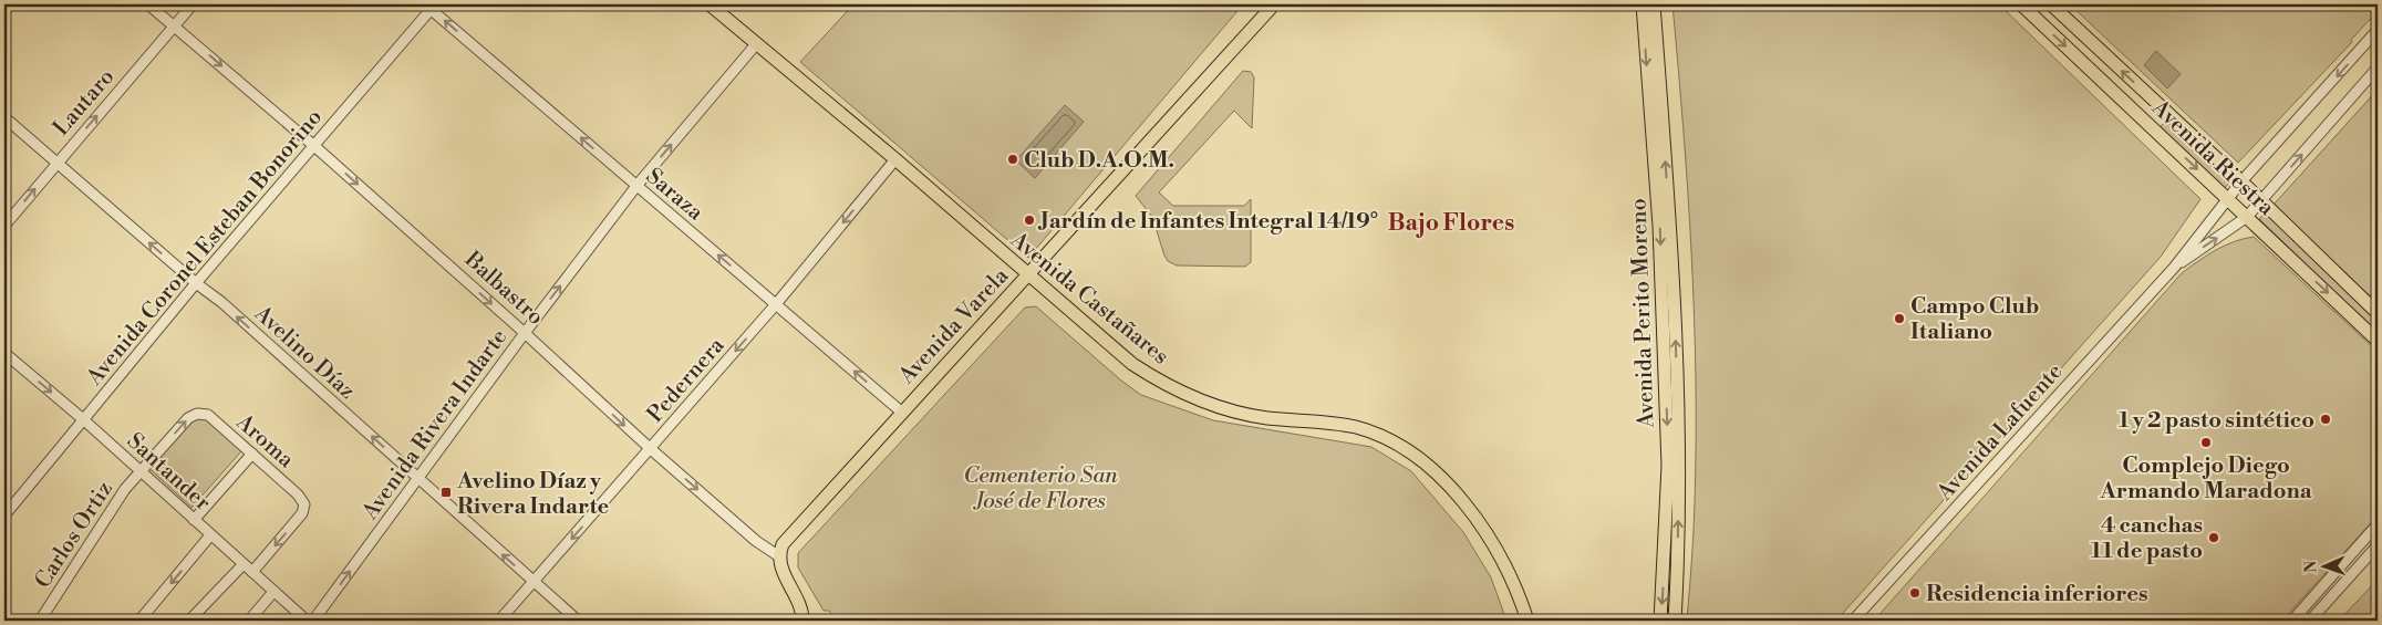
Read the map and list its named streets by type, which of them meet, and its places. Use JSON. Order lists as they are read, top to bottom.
{
  "streets": {
    "main road": [
      "Avenida Riestra",
      "Avenida Castañares",
      "Avenida Perito Moreno",
      "Avenida Varela"
    ],
    "street": [
      "Lautaro",
      "Saraza",
      "Avenida Coronel Esteban Bonorino",
      "Balbastro",
      "Avelino Díaz",
      "Pedernera",
      "Avenida Rivera Indarte",
      "Avenida Lafuente",
      "Aroma",
      "Santander",
      "Carlos Ortiz"
    ]
  },
  "crossings": [
    ["Lautaro", "Balbastro"],
    ["Lautaro", "Avelino Díaz"],
    ["Avenida Riestra", "Avenida Lafuente"],
    ["Saraza", "Avenida Coronel Esteban Bonorino"],
    ["Saraza", "Avenida Varela"],
    ["Saraza", "Pedernera"],
    ["Saraza", "Avenida Rivera Indarte"],
    ["Avenida Coronel Esteban Bonorino", "Balbastro"],
    ["Avenida Coronel Esteban Bonorino", "Avelino Díaz"],
    ["Avenida Coronel Esteban Bonorino", "Santander"],
    ["Balbastro", "Avenida Varela"],
    ["Balbastro", "Pedernera"],
    ["Balbastro", "Avenida Rivera Indarte"],
    ["Avenida Castañares", "Avenida Varela"],
    ["Avenida Castañares", "Pedernera"],
    ["Avenida Castañares", "Avenida Rivera Indarte"],
    ["Avelino Díaz", "Pedernera"],
    ["Avelino Díaz", "Avenida Rivera Indarte"],
    ["Aroma", "Santander"],
    ["Aroma", "Carlos Ortiz"],
    ["Santander", "Carlos Ortiz"]
  ],
  "one_way": [
    "Lautaro",
    "Saraza",
    "Balbastro",
    "Avelino Díaz",
    "Pedernera",
    "Avenida Rivera Indarte"
  ],
  "districts": ["Bajo Flores"],
  "parks": ["Cementerio San José de Flores"],
  "places": {
    "other": [
      "Club D.A.O.M.",
      "Jardín de Infantes Integral 14/19°",
      "Campo Club Italiano",
      "1 y 2 pasto sintético",
      "Complejo Diego Armando Maradona",
      "4 canchas 11 de pasto",
      "Residencia inferiores"
    ],
    "transit": ["Avelino Díaz y Rivera Indarte"]
  },
  "north": "left"
}
